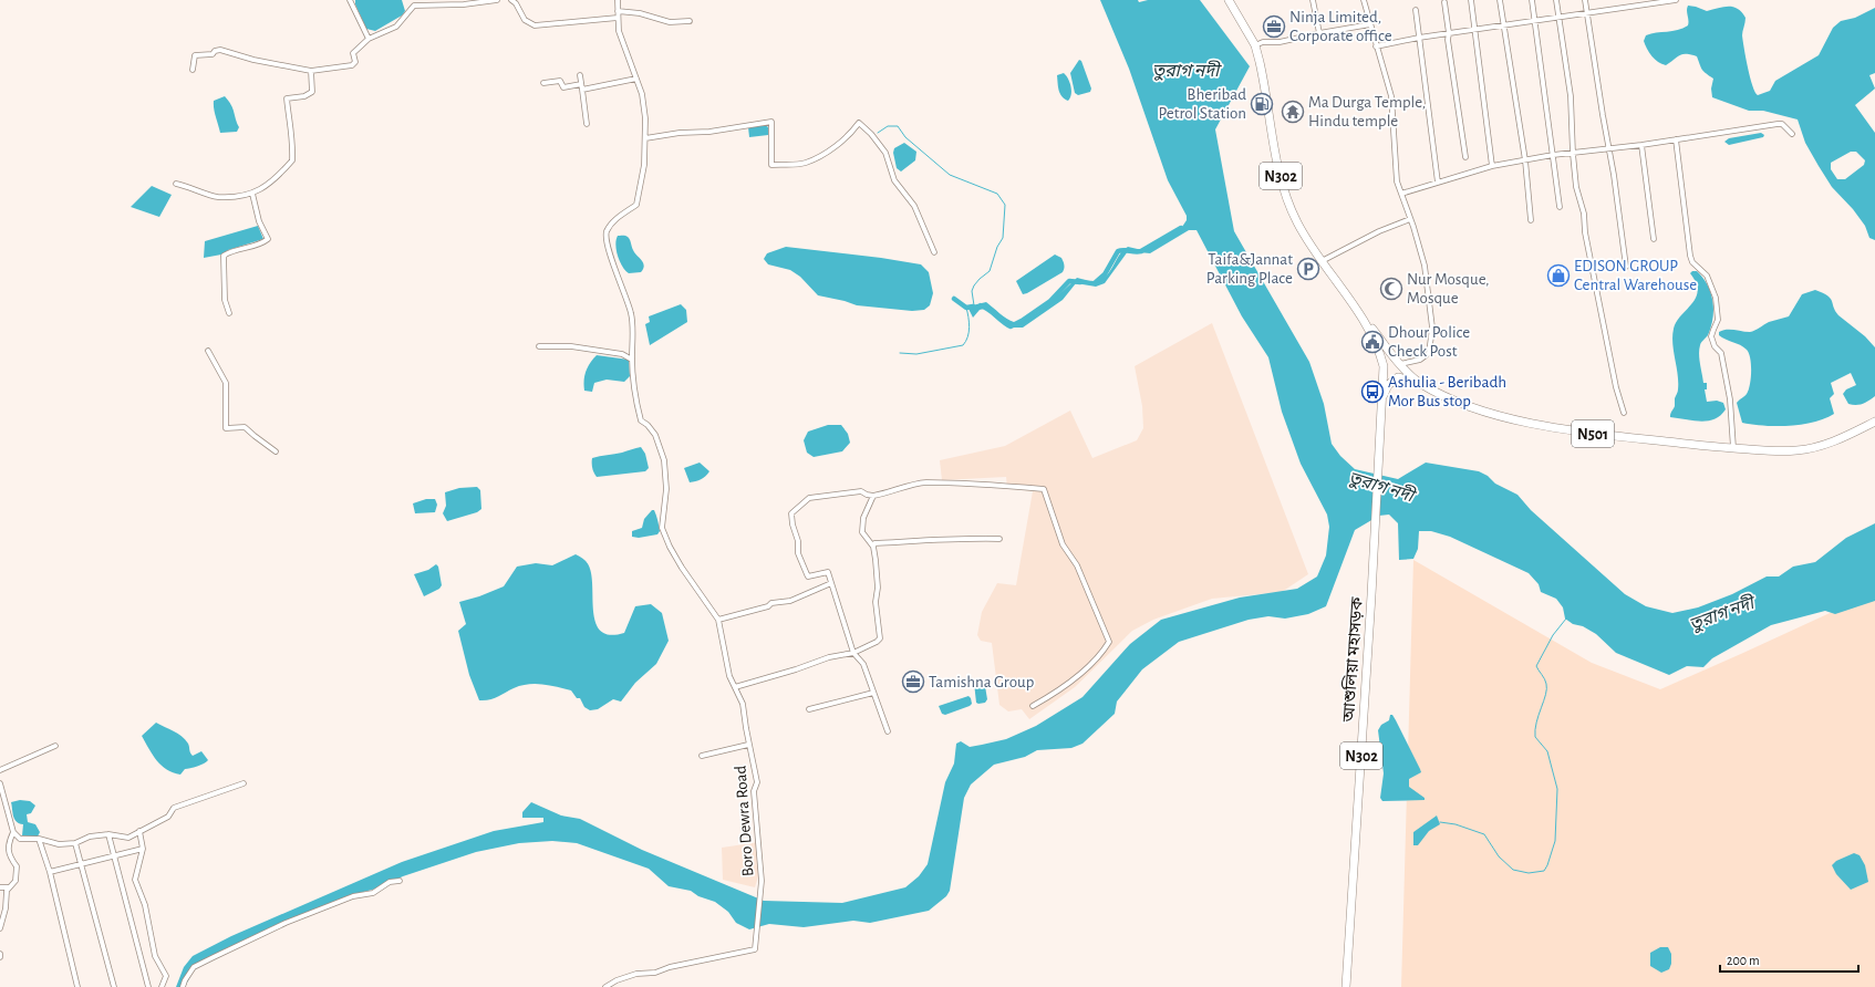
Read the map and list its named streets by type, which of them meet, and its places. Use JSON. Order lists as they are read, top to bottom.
{
  "streets": {
    "highway": ["N302", "N501", "আশুলিয়া মহাসড়ক"],
    "street": ["Boro Dewra Road"]
  },
  "crossings": [
    ["N302", "N501"],
    ["N302", "আশুলিয়া মহাসড়ক"],
    ["N501", "আশুলিয়া মহাসড়ক"]
  ],
  "water": ["তুরাগ নদী"],
  "places": {
    "office": ["Ninja Limited, Corporate office", "Tamishna Group"],
    "fuel station": ["Bheribad Petrol Station"],
    "temple": ["Ma Durga Temple, Hindu temple"],
    "parking": ["Taifa&Jannat Parking Place"],
    "shop": ["EDISON GROUP Central Warehouse"],
    "mosque": ["Nur Mosque, Mosque"],
    "public building": ["Dhour Police Check Post"],
    "bus stop": ["Ashulia - Beribadh Mor Bus stop"]
  },
  "scale_bar": "200 m"
}
